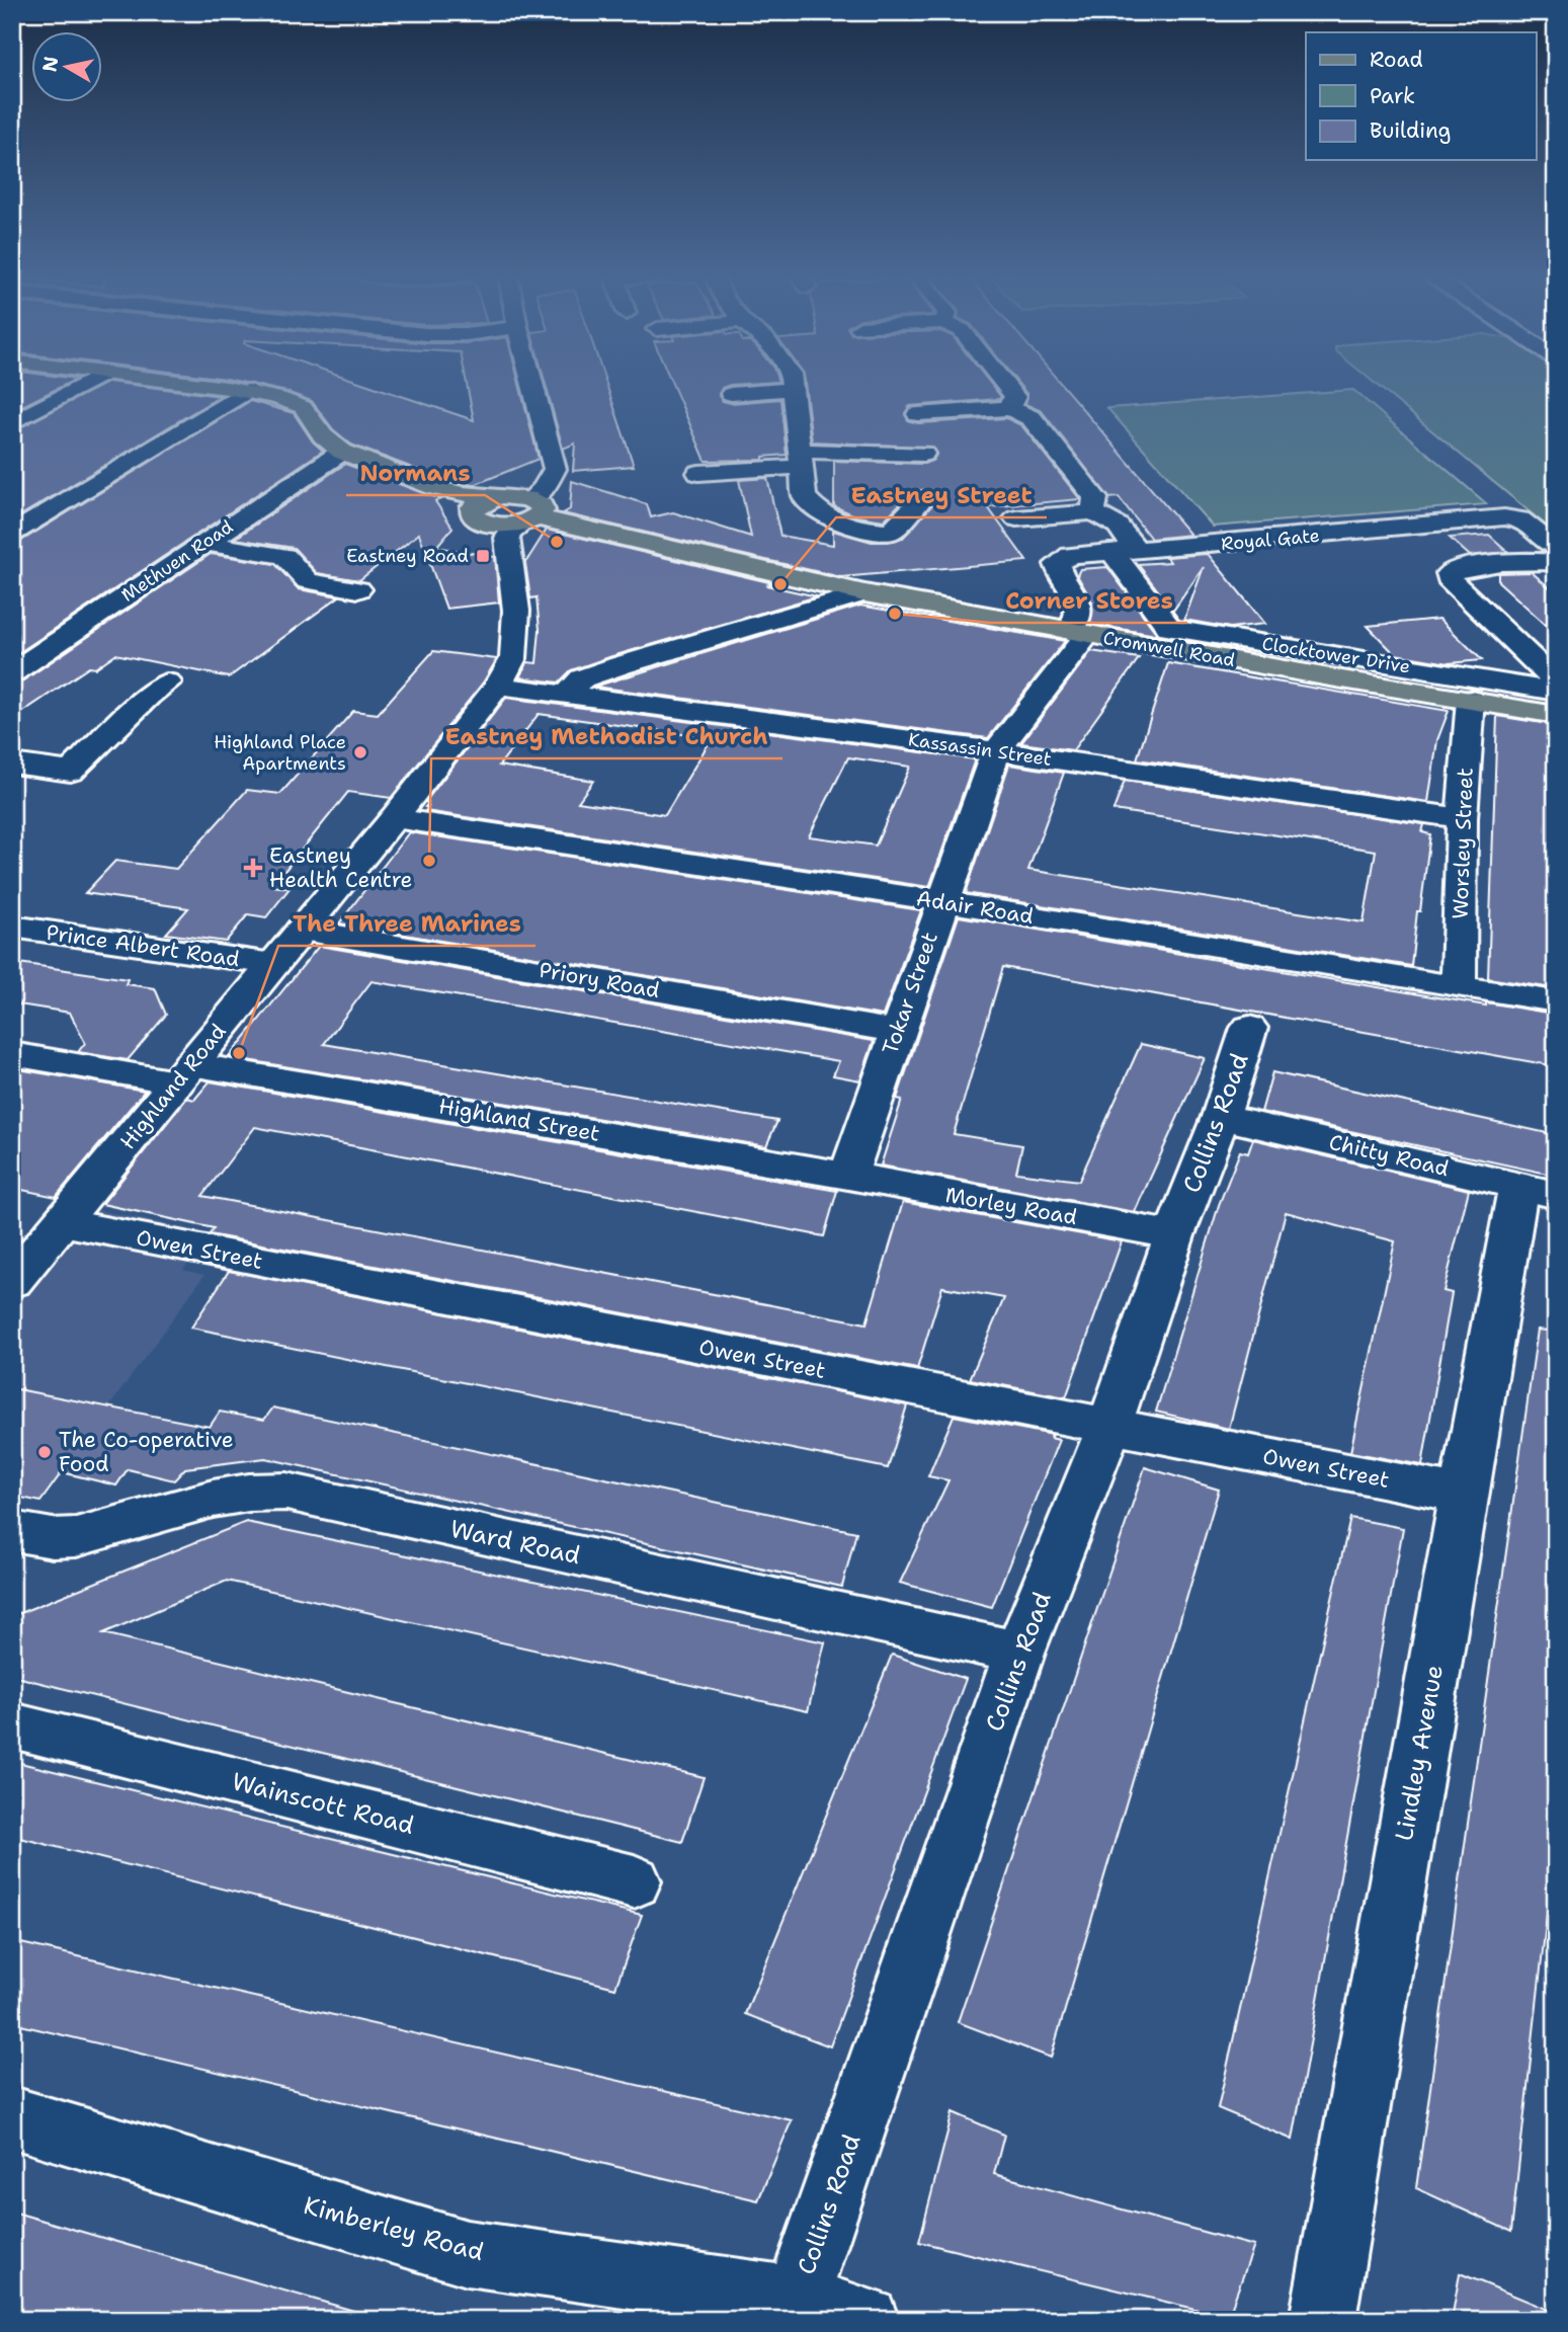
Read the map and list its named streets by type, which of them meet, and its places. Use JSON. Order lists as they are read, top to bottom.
{
  "streets": {
    "main road": ["Cromwell Road"],
    "street": [
      "Royal Gate",
      "Methuen Road",
      "Clocktower Drive",
      "Kassassin Street",
      "Worsley Street",
      "Adair Road",
      "Prince Albert Road",
      "Priory Road",
      "Tokar Street",
      "Highland Road",
      "Highland Street",
      "Collins Road",
      "Chitty Road",
      "Morley Road",
      "Owen Street",
      "Ward Road",
      "Lindley Avenue",
      "Wainscott Road",
      "Kimberley Road"
    ]
  },
  "crossings": [
    ["Royal Gate", "Cromwell Road"],
    ["Royal Gate", "Clocktower Drive"],
    ["Royal Gate", "Tokar Street"],
    ["Cromwell Road", "Worsley Street"],
    ["Cromwell Road", "Tokar Street"],
    ["Cromwell Road", "Highland Road"],
    ["Kassassin Street", "Worsley Street"],
    ["Kassassin Street", "Tokar Street"],
    ["Kassassin Street", "Highland Road"],
    ["Worsley Street", "Adair Road"],
    ["Adair Road", "Tokar Street"],
    ["Adair Road", "Highland Road"],
    ["Prince Albert Road", "Highland Road"],
    ["Priory Road", "Tokar Street"],
    ["Priory Road", "Highland Road"],
    ["Tokar Street", "Highland Street"],
    ["Tokar Street", "Morley Road"],
    ["Highland Road", "Highland Street"],
    ["Highland Road", "Owen Street"],
    ["Highland Street", "Morley Road"],
    ["Collins Road", "Chitty Road"],
    ["Collins Road", "Morley Road"],
    ["Collins Road", "Owen Street"],
    ["Collins Road", "Ward Road"],
    ["Collins Road", "Kimberley Road"],
    ["Chitty Road", "Lindley Avenue"],
    ["Owen Street", "Lindley Avenue"]
  ],
  "places": {
    "other": [
      "Normans",
      "Eastney Street",
      "Corner Stores",
      "Highland Place Apartments",
      "Eastney Methodist Church",
      "The Three Marines",
      "The Co-operative Food"
    ],
    "transit": ["Eastney Road"],
    "health": ["Eastney Health Centre"]
  },
  "legend": ["Road", "Park", "Building"],
  "north": "left"
}
